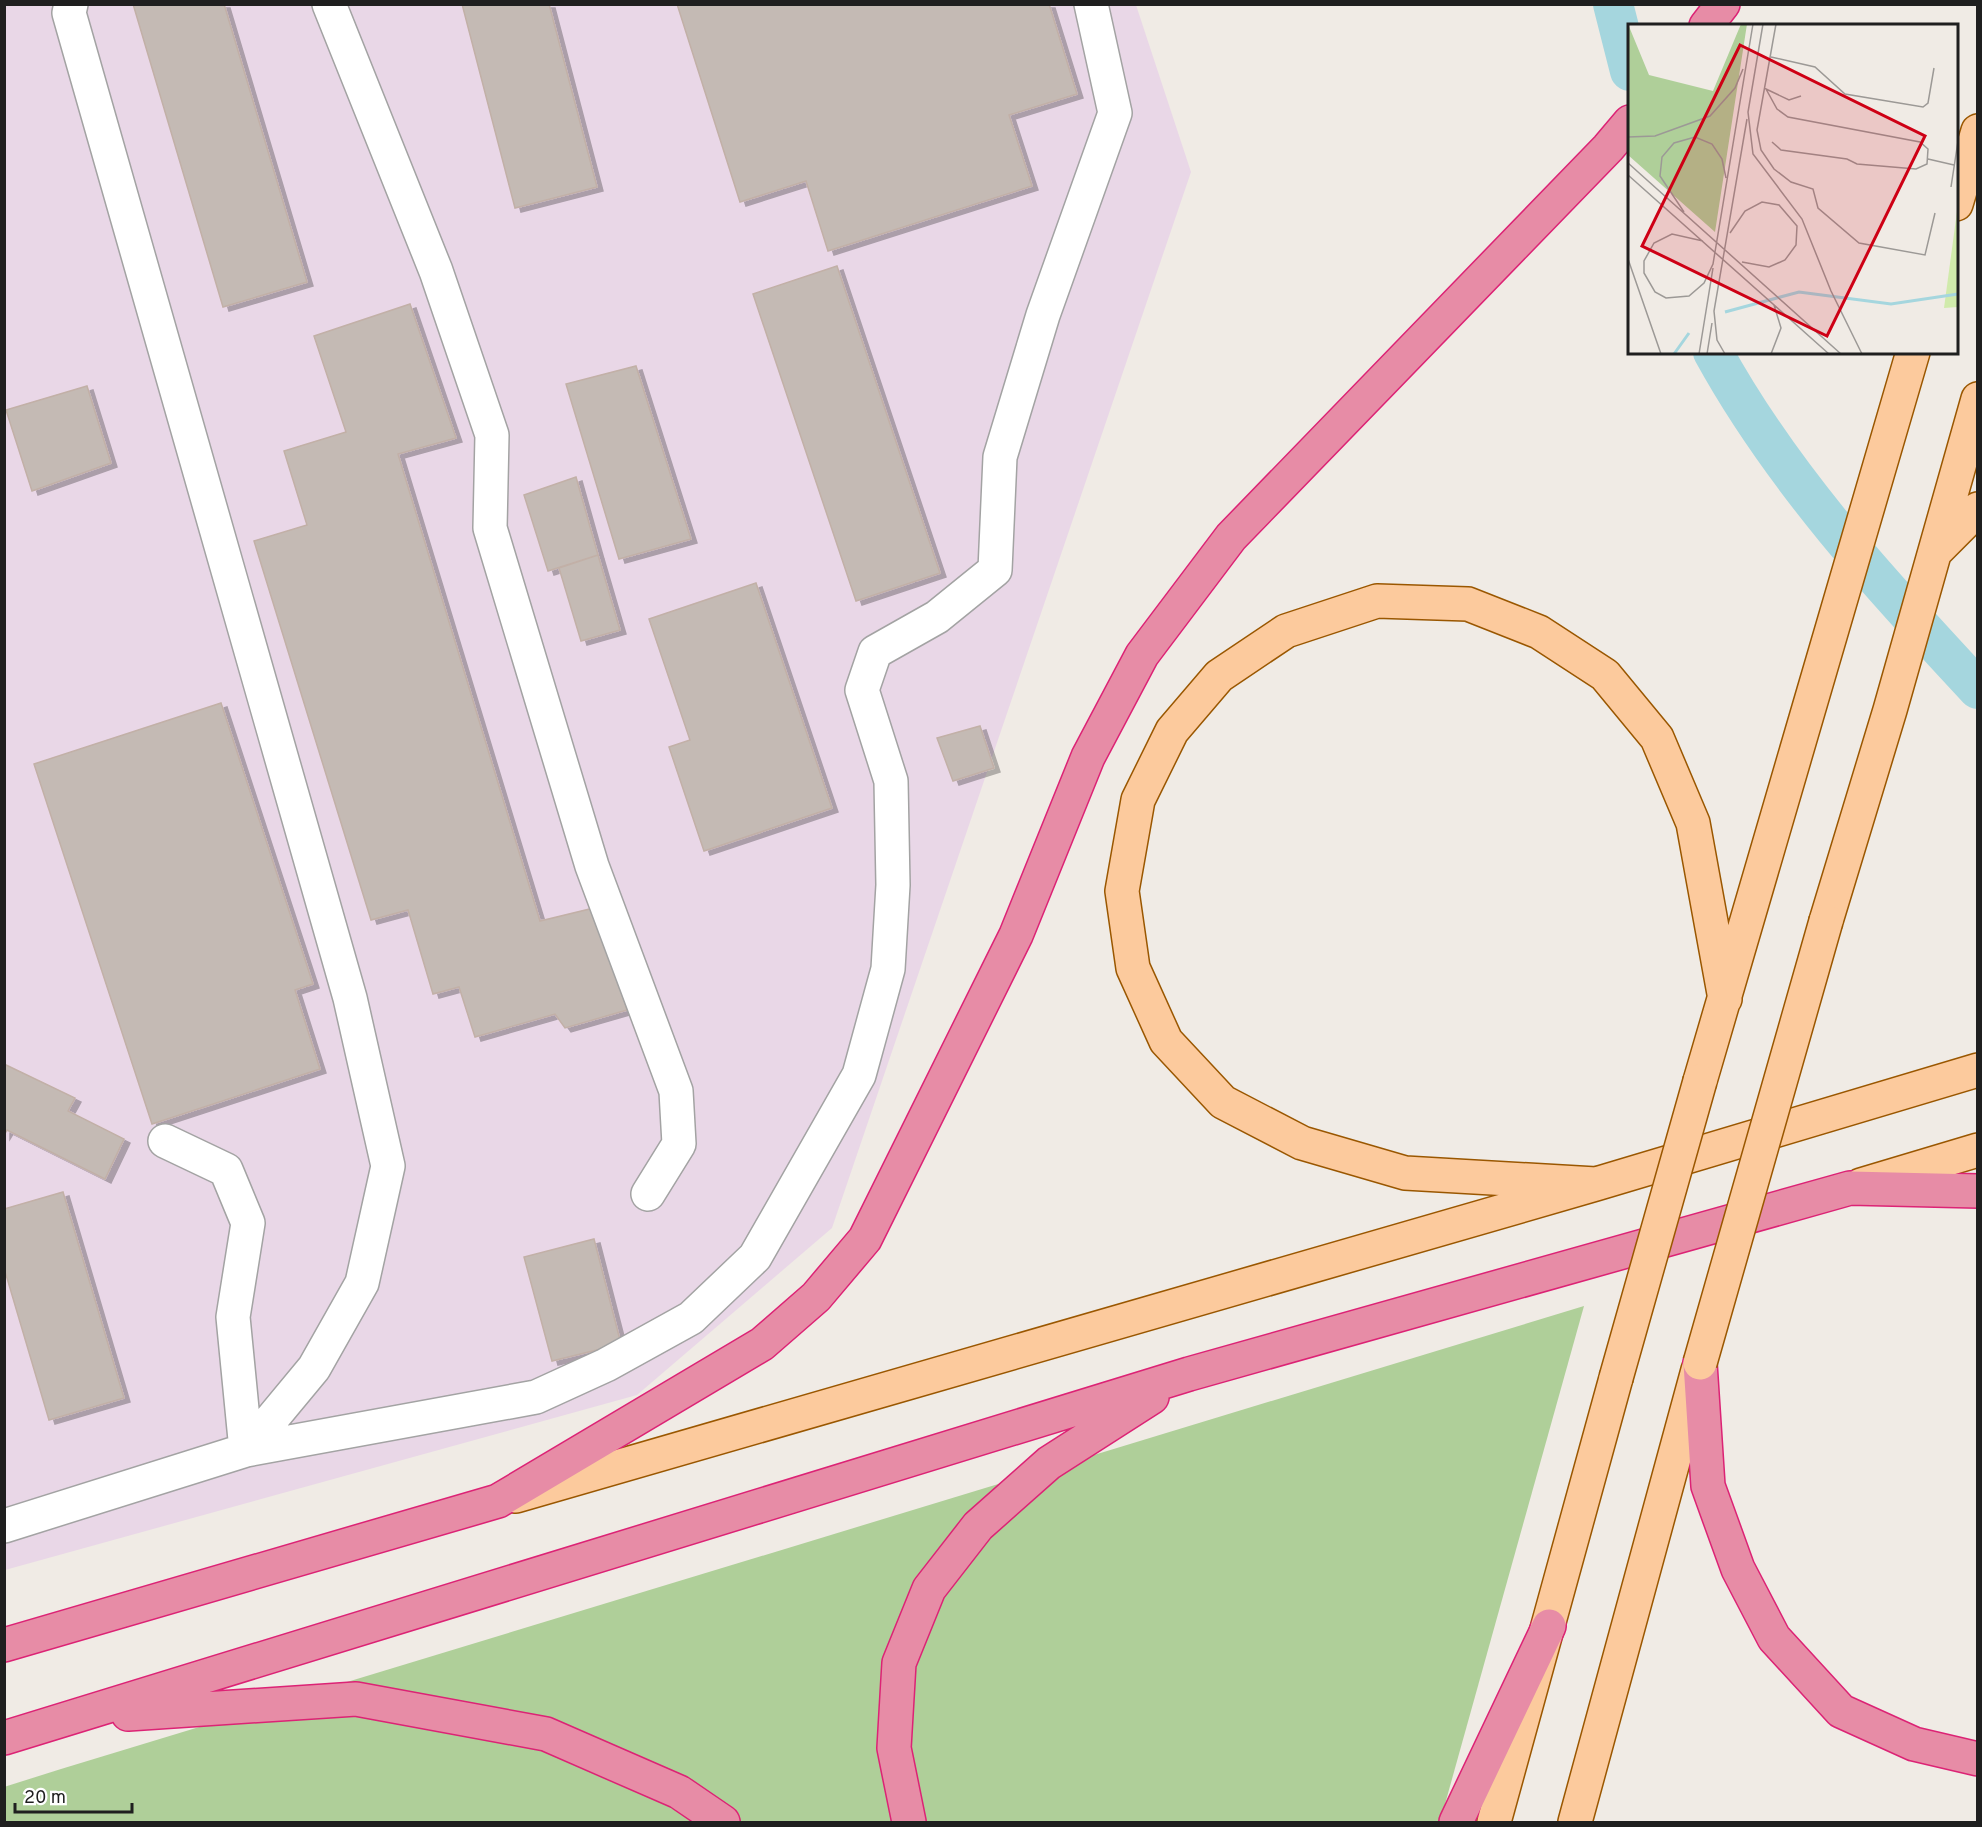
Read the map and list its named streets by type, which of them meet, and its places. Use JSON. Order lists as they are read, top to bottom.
{
  "scale_bar": "20 m"
}
